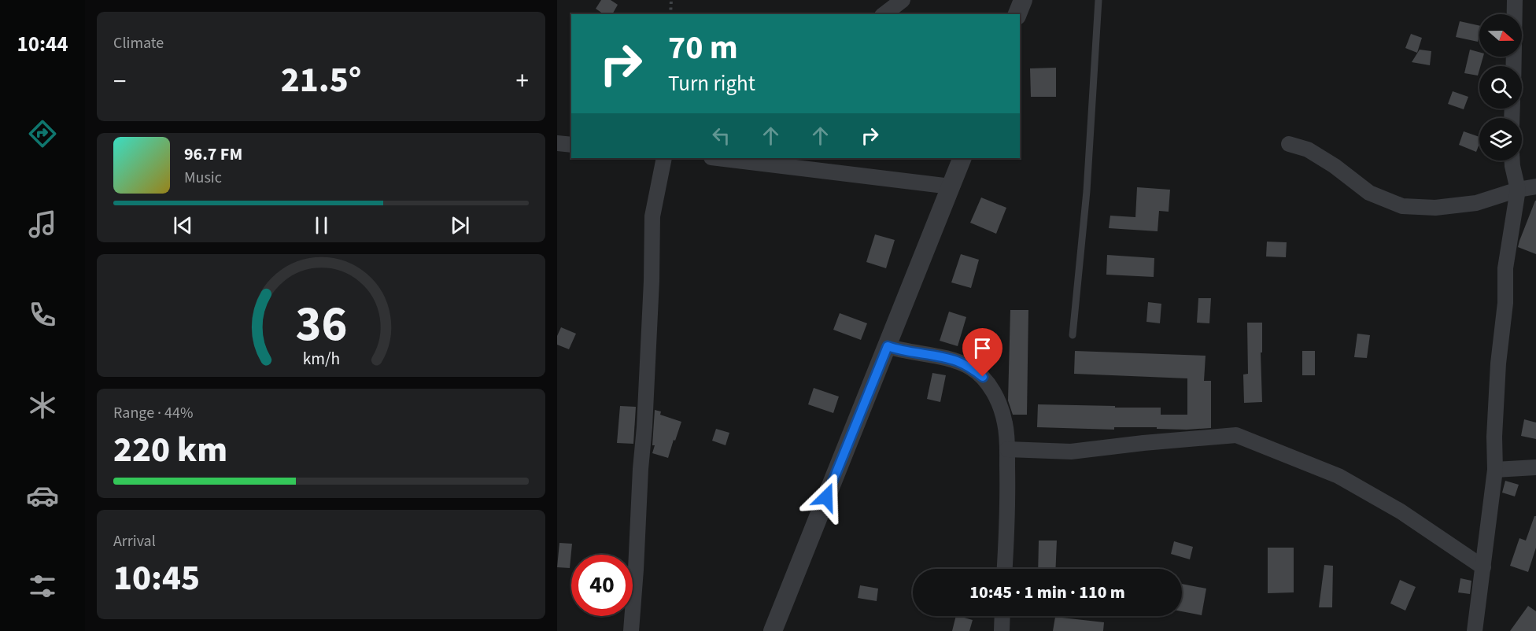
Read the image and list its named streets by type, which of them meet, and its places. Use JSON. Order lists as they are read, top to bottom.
{
  "north": "right",
  "page": {
    "tabs": "10:44",
    "tile": [
      "Climate",
      ["Range · 44%", "220 km"],
      ["Arrival", "10:45"]
    ],
    "turn": ["70 m", "Turn right"],
    "heat": ["−", "21.5°", "+"],
    "song": ["96.7 FM", "Music"],
    "limit": "40",
    "trip": "10:45 · 1 min · 110 m",
    "gauge": ["36", "km/h"]
  }
}
